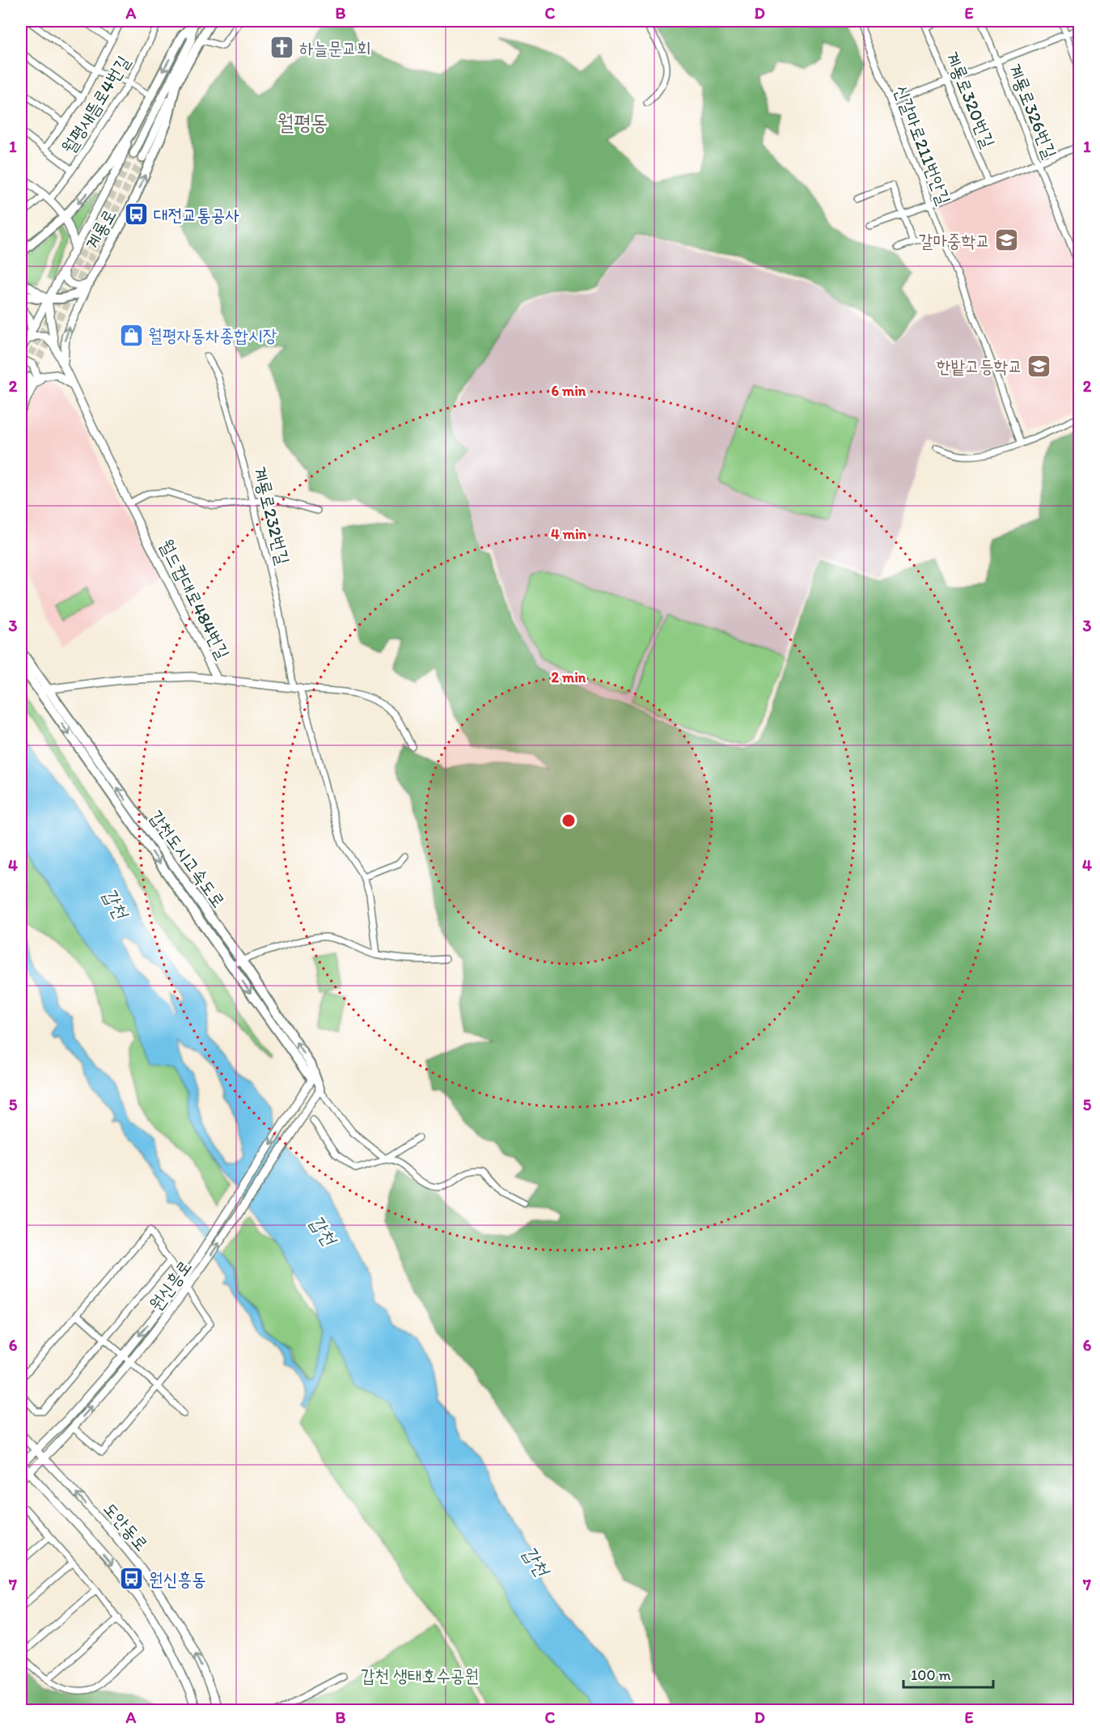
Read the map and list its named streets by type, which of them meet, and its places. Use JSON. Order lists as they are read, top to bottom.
{
  "streets": {
    "main road": ["계룡로", "갑천도시고속도로"],
    "street": [
      "계룡로320번길",
      "월평새뜸로4번길",
      "계룡로326번길",
      "신갈마로211번안길",
      "계룡로232번길",
      "월드컵대로484번길",
      "원신흥로",
      "도안동로"
    ]
  },
  "crossings": [
    ["계룡로", "월드컵대로484번길"],
    ["월드컵대로484번길", "갑천도시고속도로"],
    ["갑천도시고속도로", "원신흥로"],
    ["원신흥로", "도안동로"]
  ],
  "districts": ["월평동"],
  "water": ["갑천"],
  "parks": ["갑천 생태호수공원"],
  "places": {
    "church": ["하늘문교회"],
    "bus stop": ["대전교통공사", "원신흥동"],
    "school or university": ["갈마중학교", "한밭고등학교"],
    "shop": ["월평자동차종합시장"]
  },
  "scale_bar": "100 m",
  "grid": {
    "columns": [
      "A",
      "B",
      "C",
      "D",
      "E"
    ],
    "rows": [
      "1",
      "2",
      "3",
      "4",
      "5",
      "6",
      "7"
    ]
  },
  "rings": ["6 min", "4 min", "2 min"]
}
